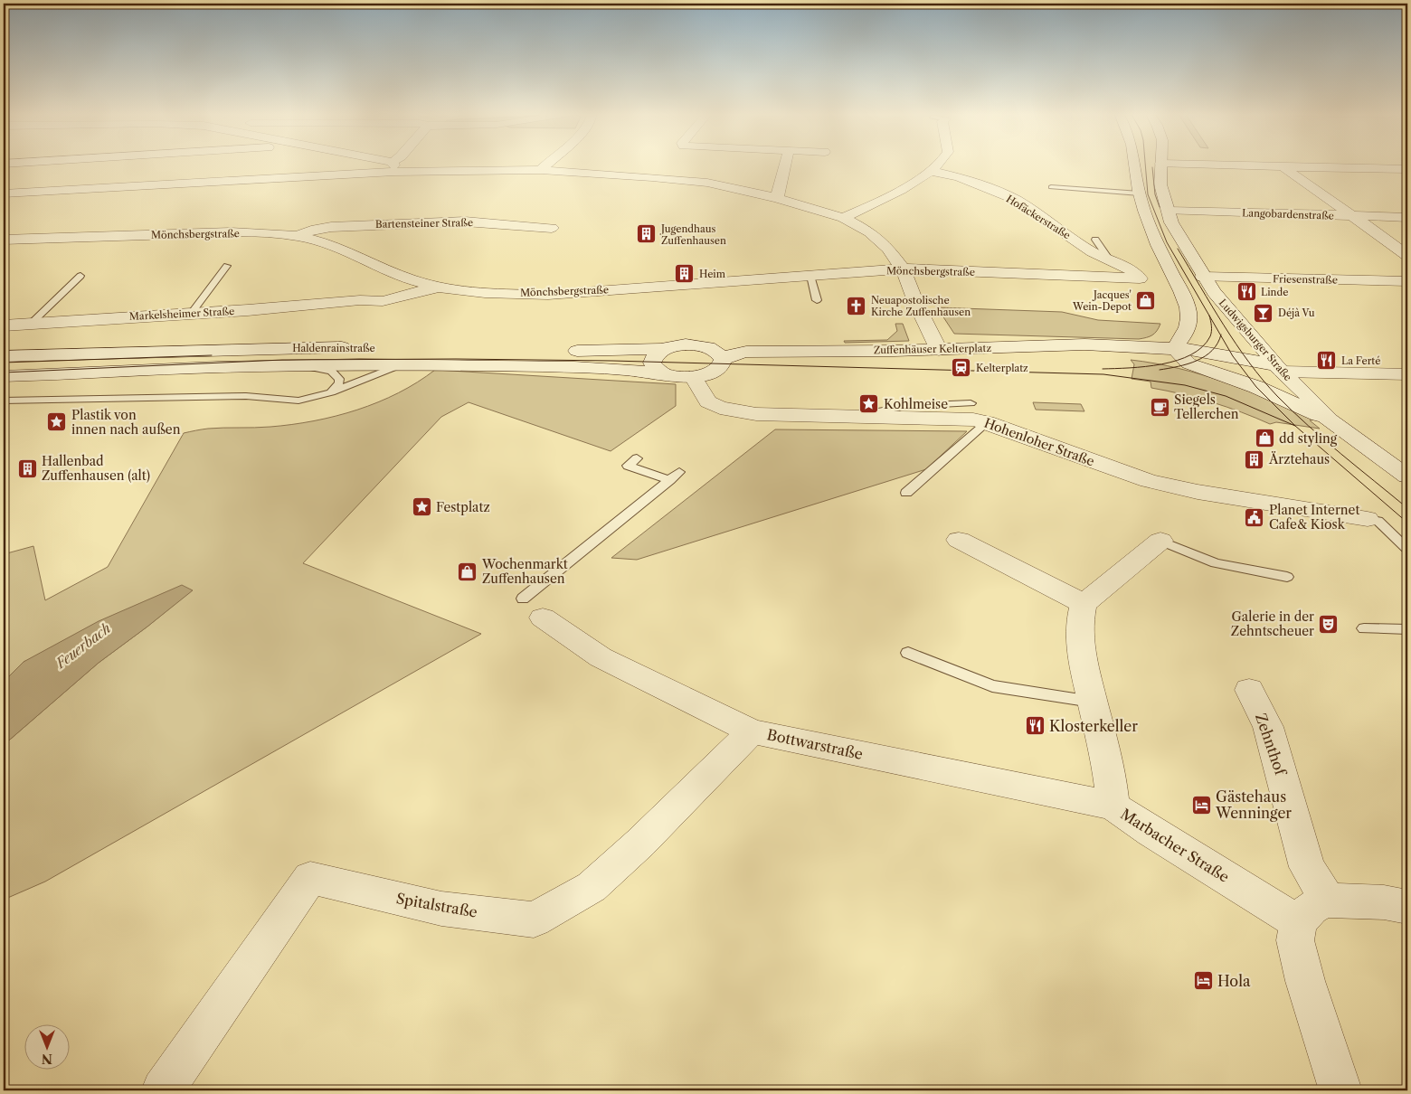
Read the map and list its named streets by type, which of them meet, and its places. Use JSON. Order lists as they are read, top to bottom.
{
  "streets": {
    "street": [
      "Langobardenstraße",
      "Hofäckerstraße",
      "Bartensteiner Straße",
      "Mönchsbergstraße",
      "Friesenstraße",
      "Markelsheimer Straße",
      "Ludwigsburger Straße",
      "Haldenrainstraße",
      "Zuffenhäuser Kelterplatz",
      "Hohenloher Straße",
      "Bottwarstraße",
      "Zehnthof",
      "Marbacher Straße",
      "Spitalstraße"
    ]
  },
  "crossings": [
    ["Langobardenstraße", "Ludwigsburger Straße"],
    ["Hofäckerstraße", "Mönchsbergstraße"],
    ["Bartensteiner Straße", "Mönchsbergstraße"],
    ["Mönchsbergstraße", "Markelsheimer Straße"],
    ["Friesenstraße", "Ludwigsburger Straße"],
    ["Ludwigsburger Straße", "Zuffenhäuser Kelterplatz"],
    ["Haldenrainstraße", "Zuffenhäuser Kelterplatz"],
    ["Haldenrainstraße", "Hohenloher Straße"],
    ["Bottwarstraße", "Marbacher Straße"],
    ["Bottwarstraße", "Spitalstraße"],
    ["Zehnthof", "Marbacher Straße"]
  ],
  "water": ["Feuerbach"],
  "places": {
    "building": [
      "Jugendhaus Zuffenhausen",
      "Heim",
      "Ärztehaus",
      "Hallenbad Zuffenhausen (alt)"
    ],
    "restaurant": ["Linde", "La Ferté", "Klosterkeller"],
    "shop": ["Jacques' Wein-Depot", "dd styling", "Wochenmarkt Zuffenhausen"],
    "church": ["Neuapostolische Kirche Zuffenhausen"],
    "bar": ["Déjà Vu"],
    "station": ["Kelterplatz"],
    "place": ["Kohlmeise", "Plastik von innen nach außen", "Festplatz"],
    "cafe": ["Siegels Tellerchen"],
    "public building": ["Planet Internet Cafe& Kiosk"],
    "theatre": ["Galerie in der Zehntscheuer"],
    "hotel": ["Gästehaus Wenninger", "Hola"]
  },
  "north": "bottom"
}
